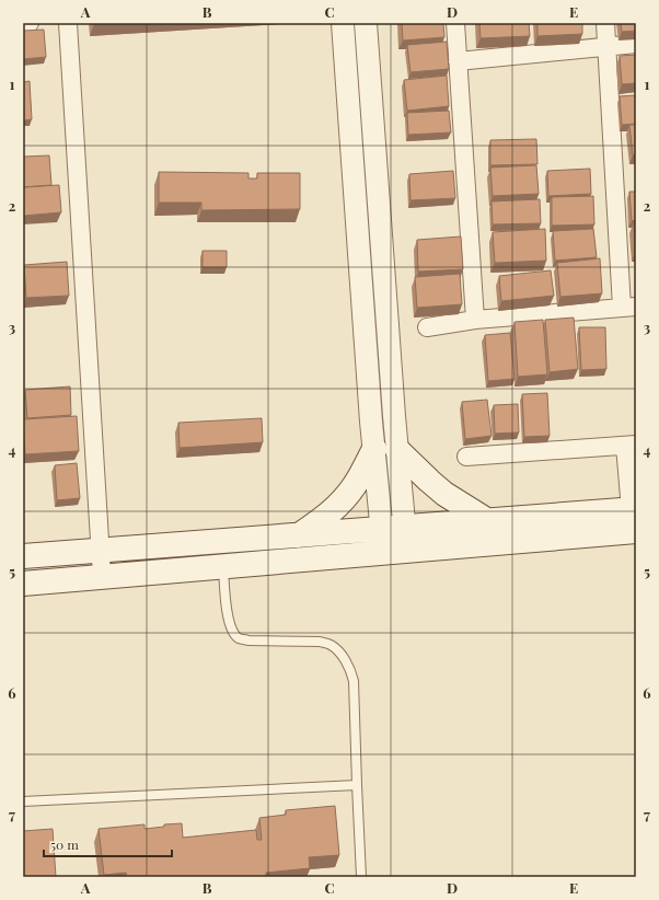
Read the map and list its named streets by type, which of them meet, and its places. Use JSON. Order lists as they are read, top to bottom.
{
  "scale_bar": "50 m",
  "grid": {
    "columns": [
      "A",
      "B",
      "C",
      "D",
      "E"
    ],
    "rows": [
      "1",
      "2",
      "3",
      "4",
      "5",
      "6",
      "7"
    ]
  }
}
